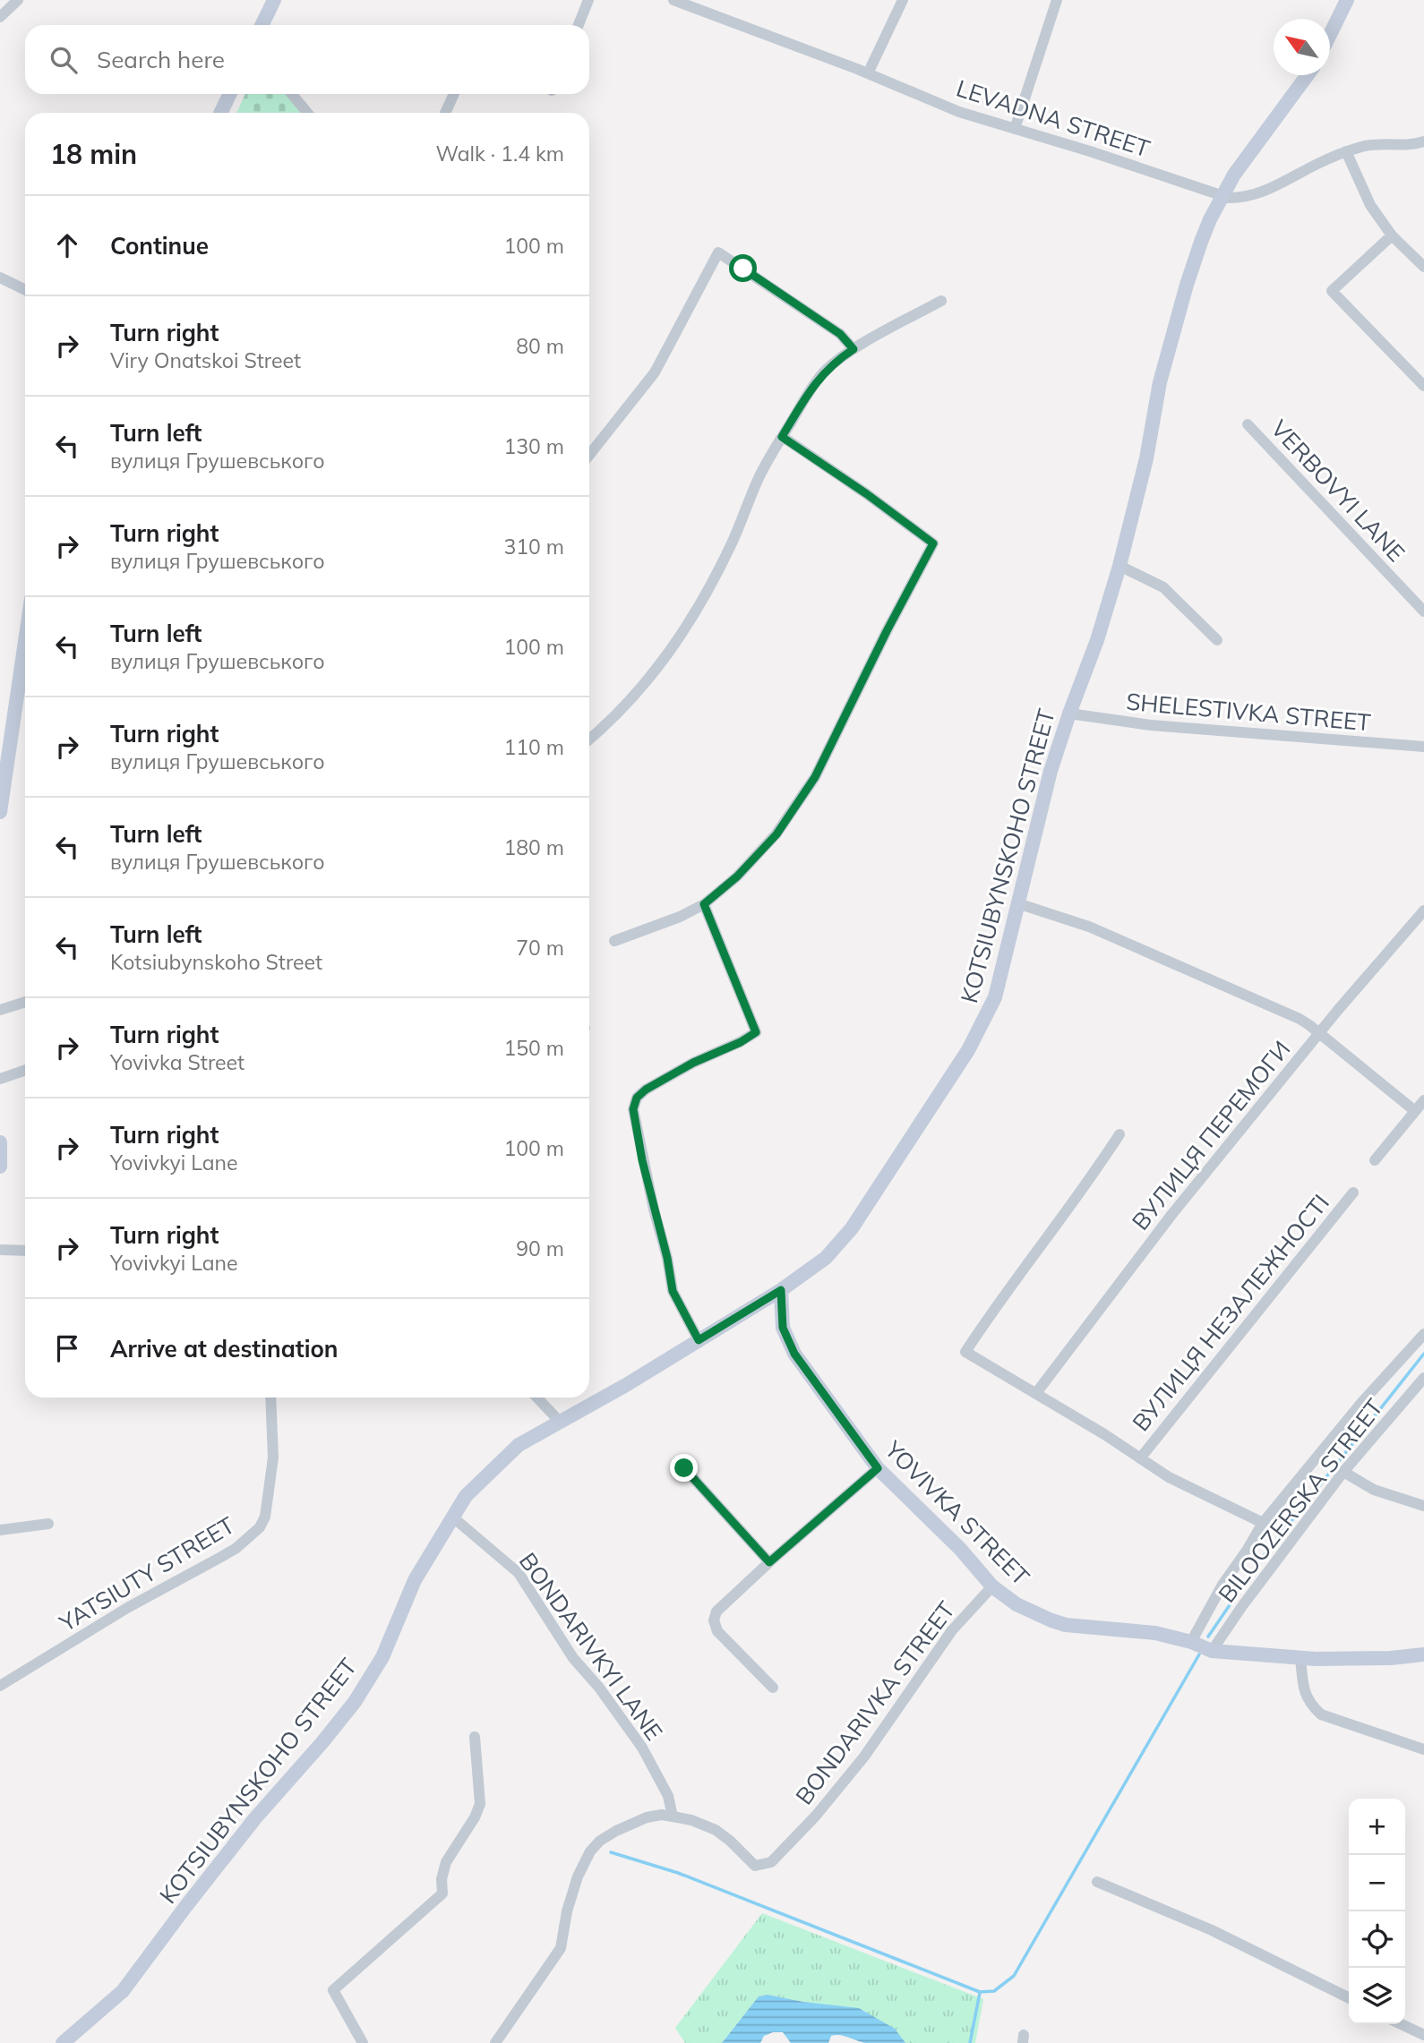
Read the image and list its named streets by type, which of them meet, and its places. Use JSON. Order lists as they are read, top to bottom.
{
  "streets": {
    "street": [
      "LEVADNA STREET",
      "VERBOVYI LANE",
      "SHELESTIVKA STREET",
      "KOTSIUBYNSKOHO STREET",
      "ВУЛИЦЯ ПЕРЕМОГИ",
      "ВУЛИЦЯ НЕЗАЛЕЖНОСТІ",
      "BILOOZERSKA STREET",
      "YOVIVKA STREET",
      "YATSIUTY STREET",
      "BONDARIVKYI LANE",
      "BONDARIVKA STREET"
    ]
  },
  "crossings": [
    ["LEVADNA STREET", "KOTSIUBYNSKOHO STREET"],
    ["SHELESTIVKA STREET", "KOTSIUBYNSKOHO STREET"],
    ["KOTSIUBYNSKOHO STREET", "YOVIVKA STREET"],
    ["KOTSIUBYNSKOHO STREET", "BONDARIVKYI LANE"],
    ["BILOOZERSKA STREET", "YOVIVKA STREET"],
    ["YOVIVKA STREET", "BONDARIVKA STREET"],
    ["BONDARIVKYI LANE", "BONDARIVKA STREET"]
  ],
  "north": "top left",
  "page": {
    "search": "Search here",
    "heading": ["18 min", "Walk · 1.4 km"],
    "list": [
      ["Continue", "100 m"],
      ["Turn right", "Viry Onatskoi Street", "80 m"],
      ["Turn left", "вулиця Грушевського", "130 m"],
      ["Turn right", "вулиця Грушевського", "310 m"],
      ["Turn left", "вулиця Грушевського", "100 m"],
      ["Turn right", "вулиця Грушевського", "110 m"],
      ["Turn left", "вулиця Грушевського", "180 m"],
      ["Turn left", "Kotsiubynskoho Street", "70 m"],
      ["Turn right", "Yovivka Street", "150 m"],
      ["Turn right", "Yovivkyi Lane", "100 m"],
      ["Turn right", "Yovivkyi Lane", "90 m"],
      "Arrive at destination"
    ],
    "map_buttons": ["+", "−"]
  }
}
